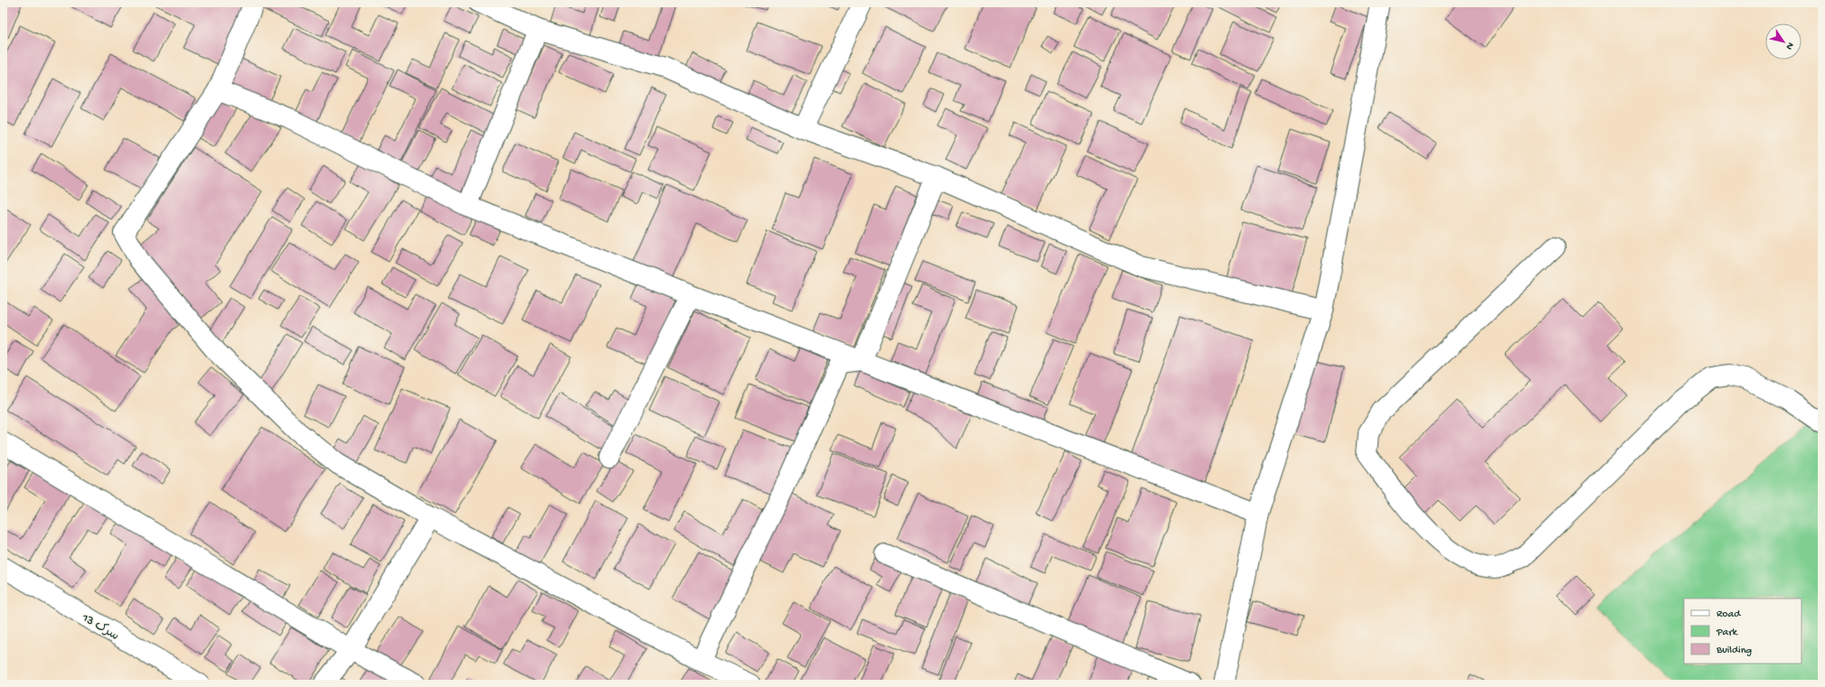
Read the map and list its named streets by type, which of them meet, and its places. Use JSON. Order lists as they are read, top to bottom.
{
  "streets": {
    "street": ["سرک 13"]
  },
  "legend": ["Road", "Park", "Building"],
  "north": "bottom right"
}
